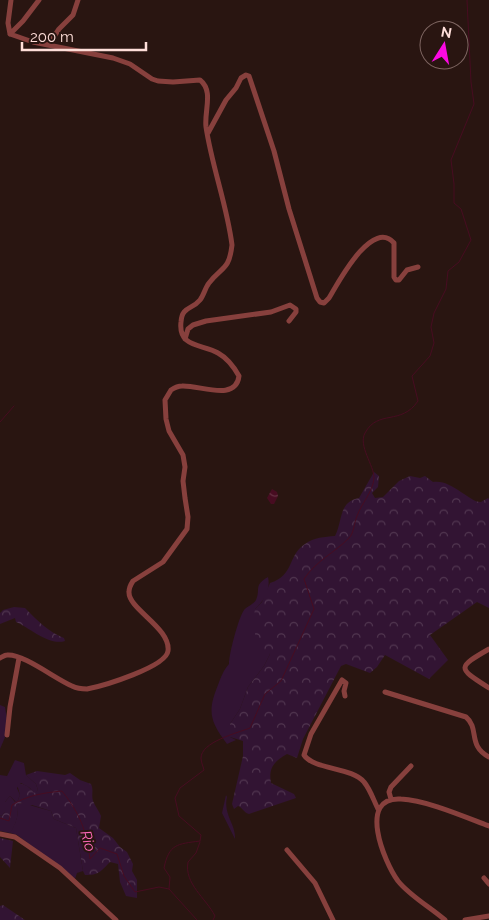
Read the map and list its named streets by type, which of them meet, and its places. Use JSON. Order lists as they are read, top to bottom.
{
  "water": ["Rio"],
  "scale_bar": "200 m",
  "north": "top"
}
